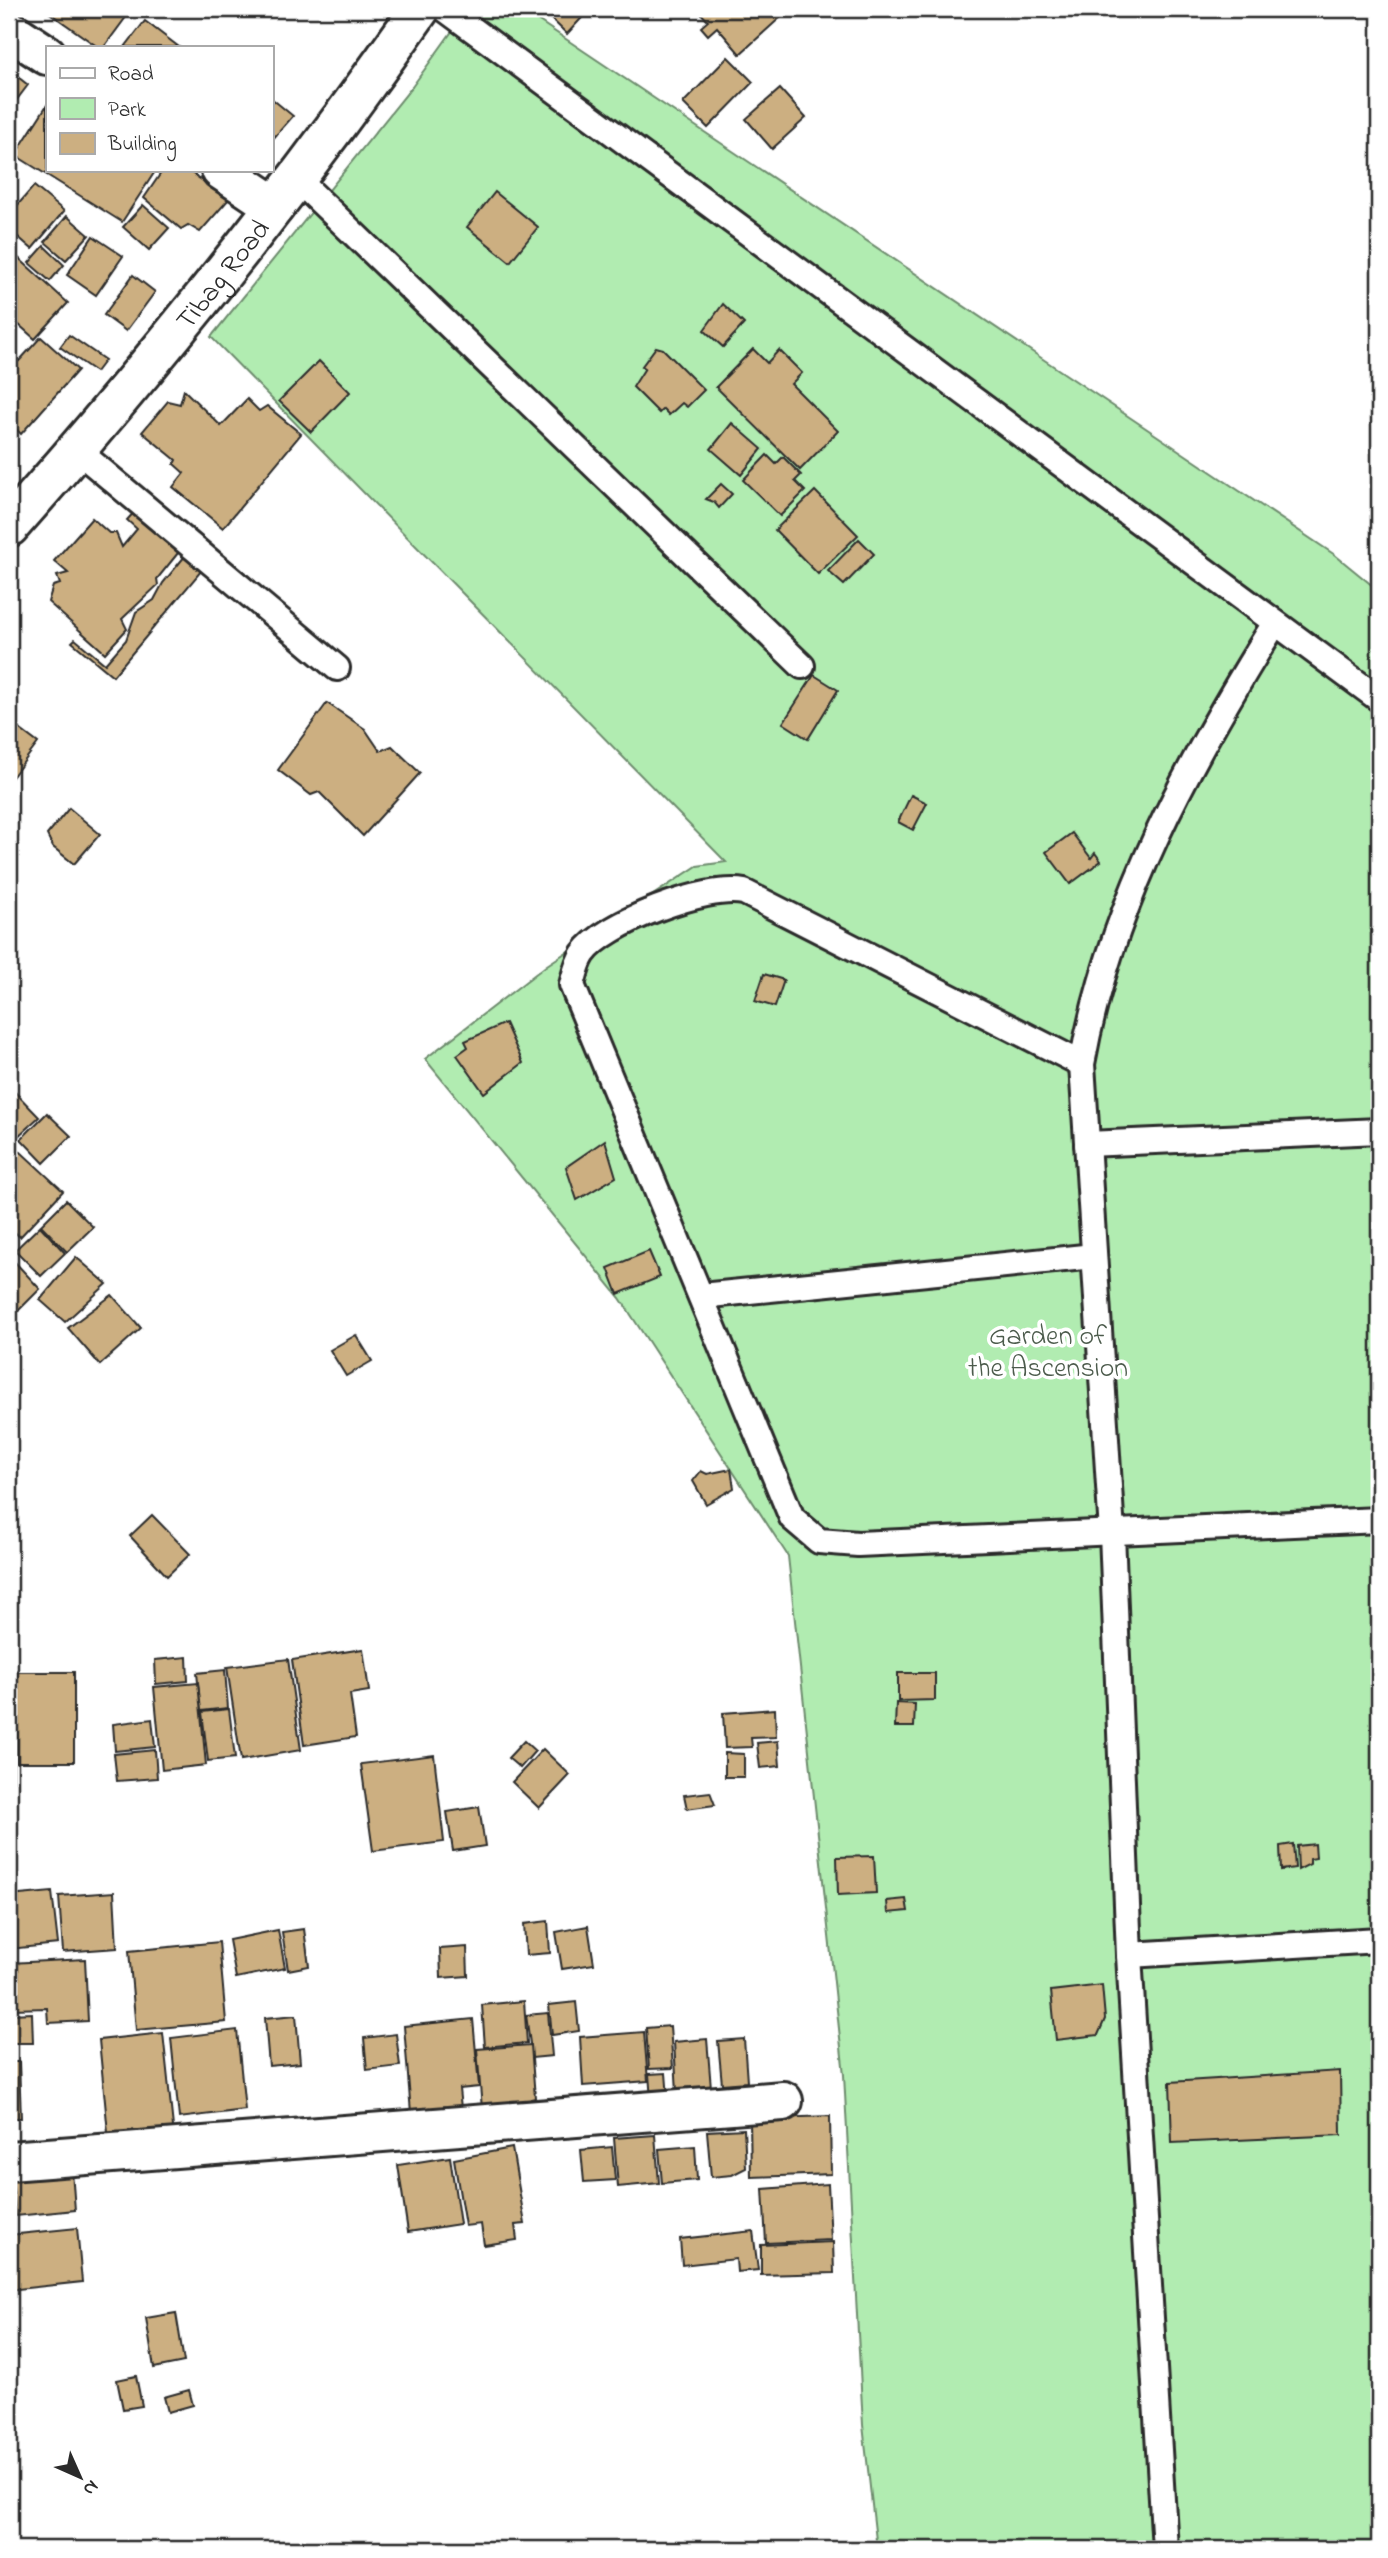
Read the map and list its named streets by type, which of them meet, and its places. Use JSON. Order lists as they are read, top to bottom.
{
  "streets": {
    "street": ["Tibag Road"]
  },
  "parks": ["Garden of the Ascension"],
  "legend": ["Road", "Park", "Building"],
  "north": "bottom right"
}
